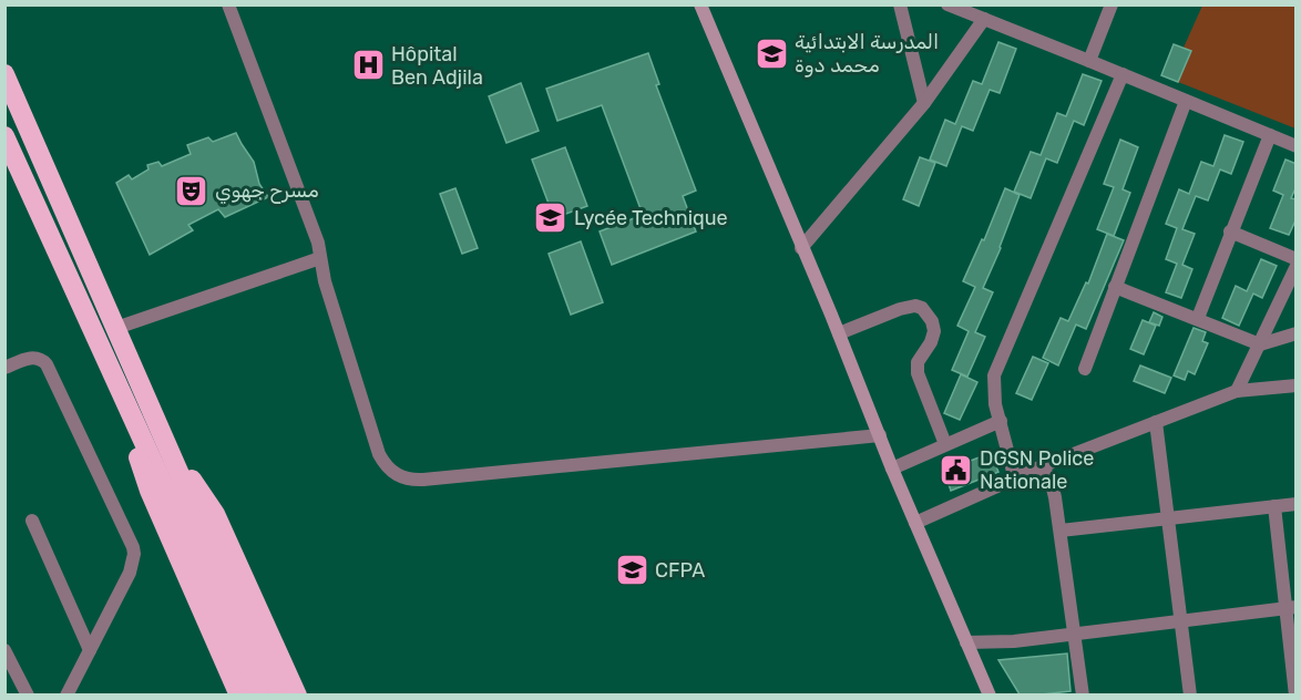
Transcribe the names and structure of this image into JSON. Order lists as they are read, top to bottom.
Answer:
{
  "places": {
    "school or university": ["المدرسة الابتدائية محمد دوة", "Lycée Technique", "CFPA"],
    "hospital": ["Hôpital Ben Adjila"],
    "theatre": ["مسرح جهوي"],
    "public building": ["DGSN Police Nationale"]
  }
}
